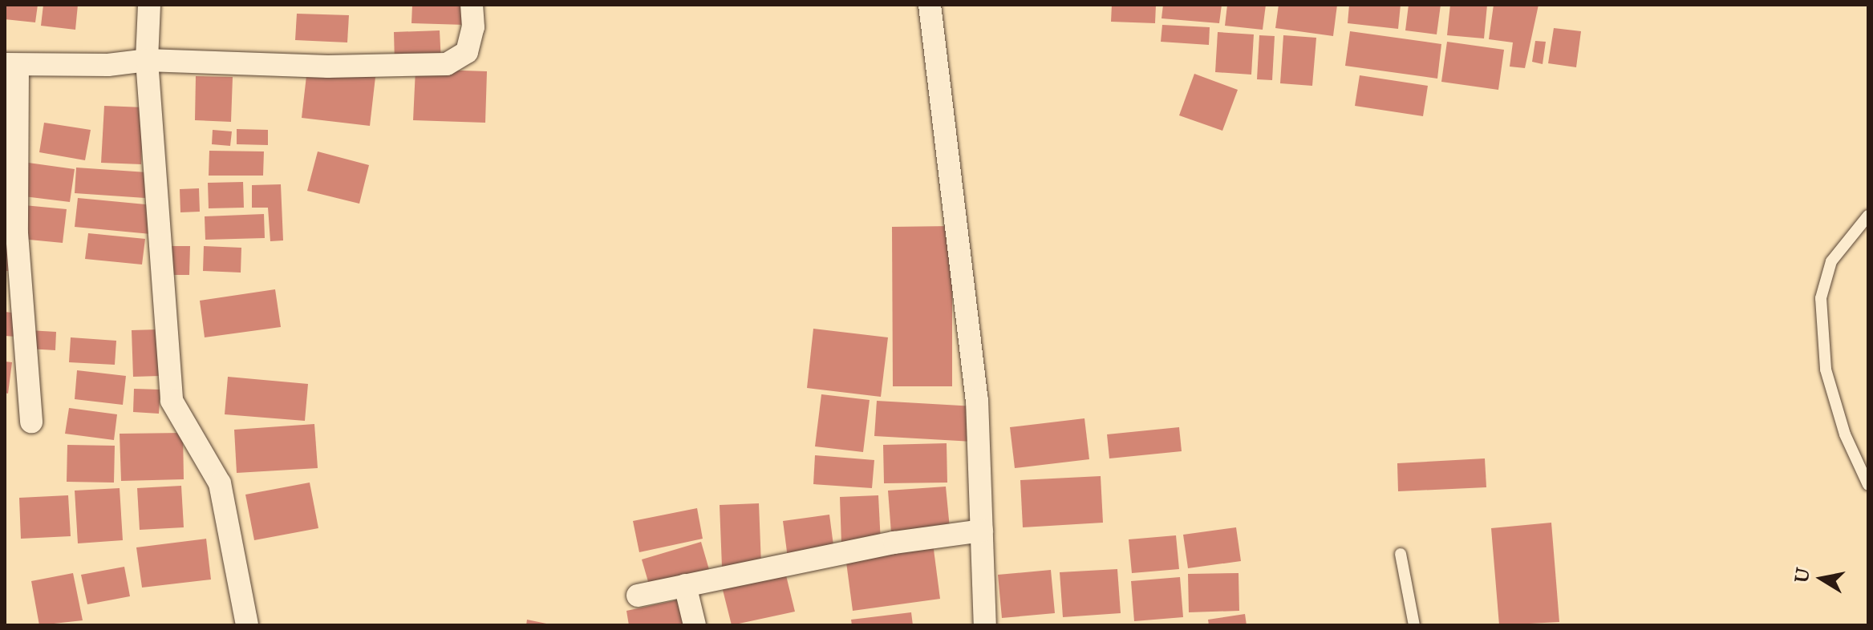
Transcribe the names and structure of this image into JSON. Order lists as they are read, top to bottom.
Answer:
{
  "north": "left"
}
